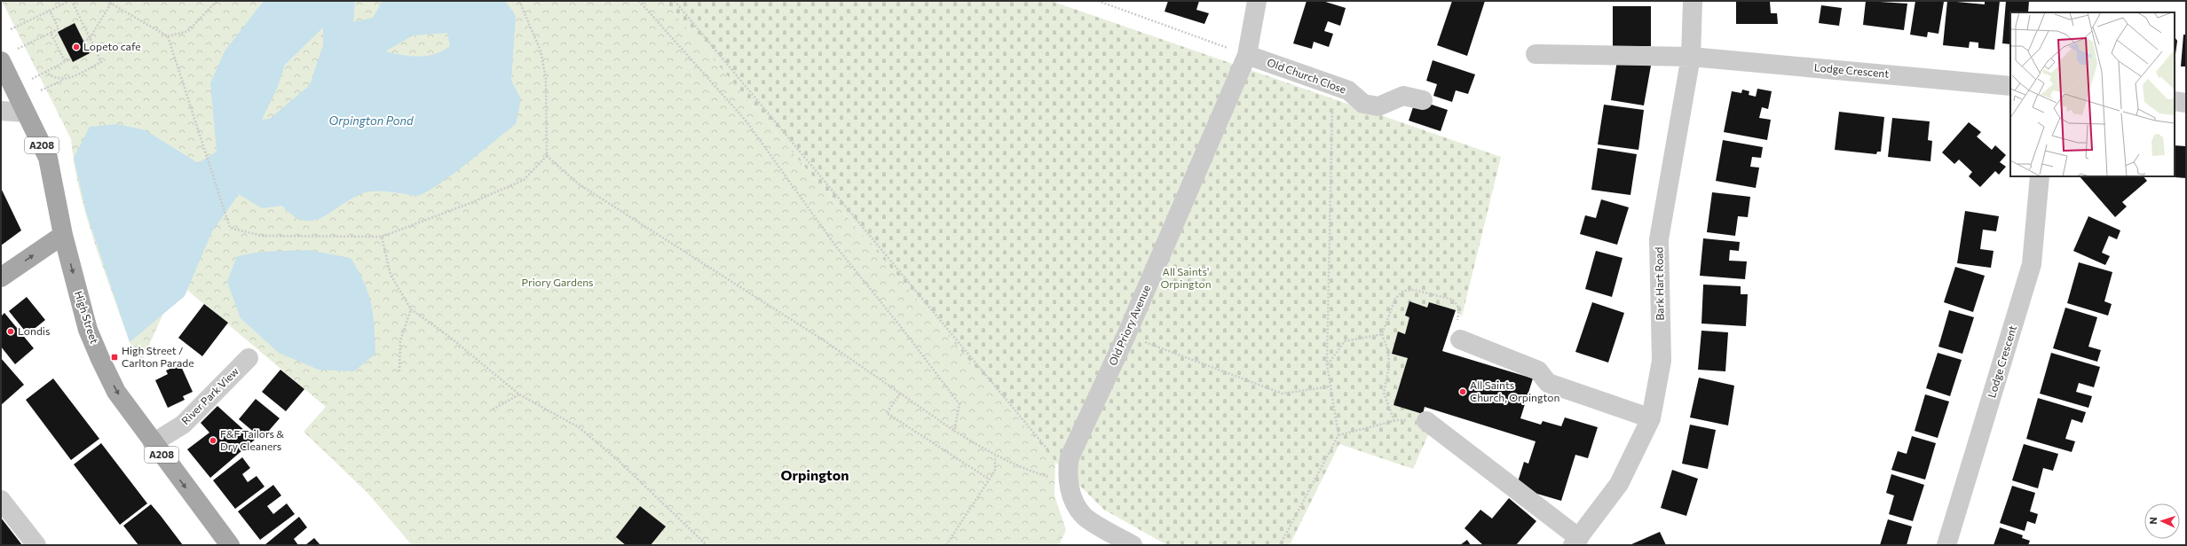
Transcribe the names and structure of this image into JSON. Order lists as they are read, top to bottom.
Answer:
{
  "streets": {
    "main road": ["A208", "High Street"],
    "street": [
      "Lodge Crescent",
      "Old Church Close",
      "Bark Hart Road",
      "Old Priory Avenue",
      "River Park View"
    ]
  },
  "crossings": [
    ["Lodge Crescent", "Bark Hart Road"],
    ["Old Church Close", "Old Priory Avenue"],
    ["High Street", "River Park View"]
  ],
  "one_way": ["High Street"],
  "districts": ["Orpington"],
  "water": ["Orpington Pond"],
  "parks": ["All Saints' Orpington", "Priory Gardens"],
  "places": {
    "other": [
      "Lopeto cafe",
      "Londis",
      "All Saints Church, Orpington",
      "F&F Tailors & Dry Cleaners"
    ],
    "transit": ["High Street / Carlton Parade"]
  },
  "north": "left"
}
